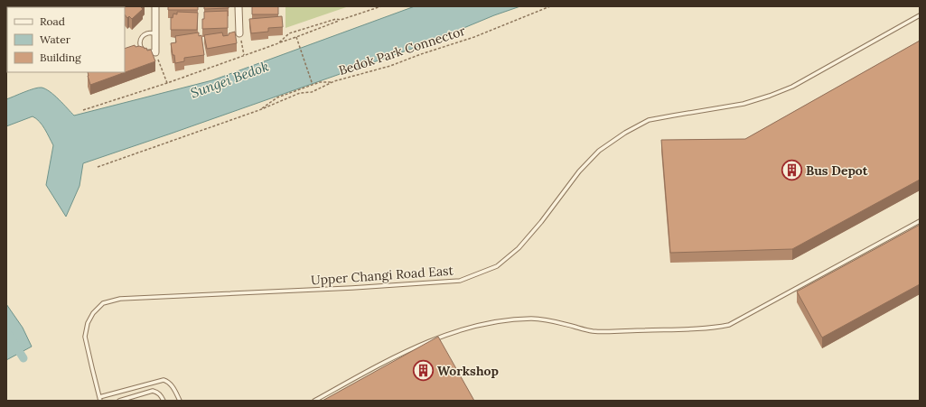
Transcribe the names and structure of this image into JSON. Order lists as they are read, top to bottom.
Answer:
{
  "streets": {
    "lane": ["Upper Changi Road East"],
    "path": ["Bedok Park Connector"]
  },
  "water": ["Sungei Bedok"],
  "places": {
    "building": ["Bus Depot", "Workshop"]
  },
  "legend": ["Road", "Water", "Building"]
}
